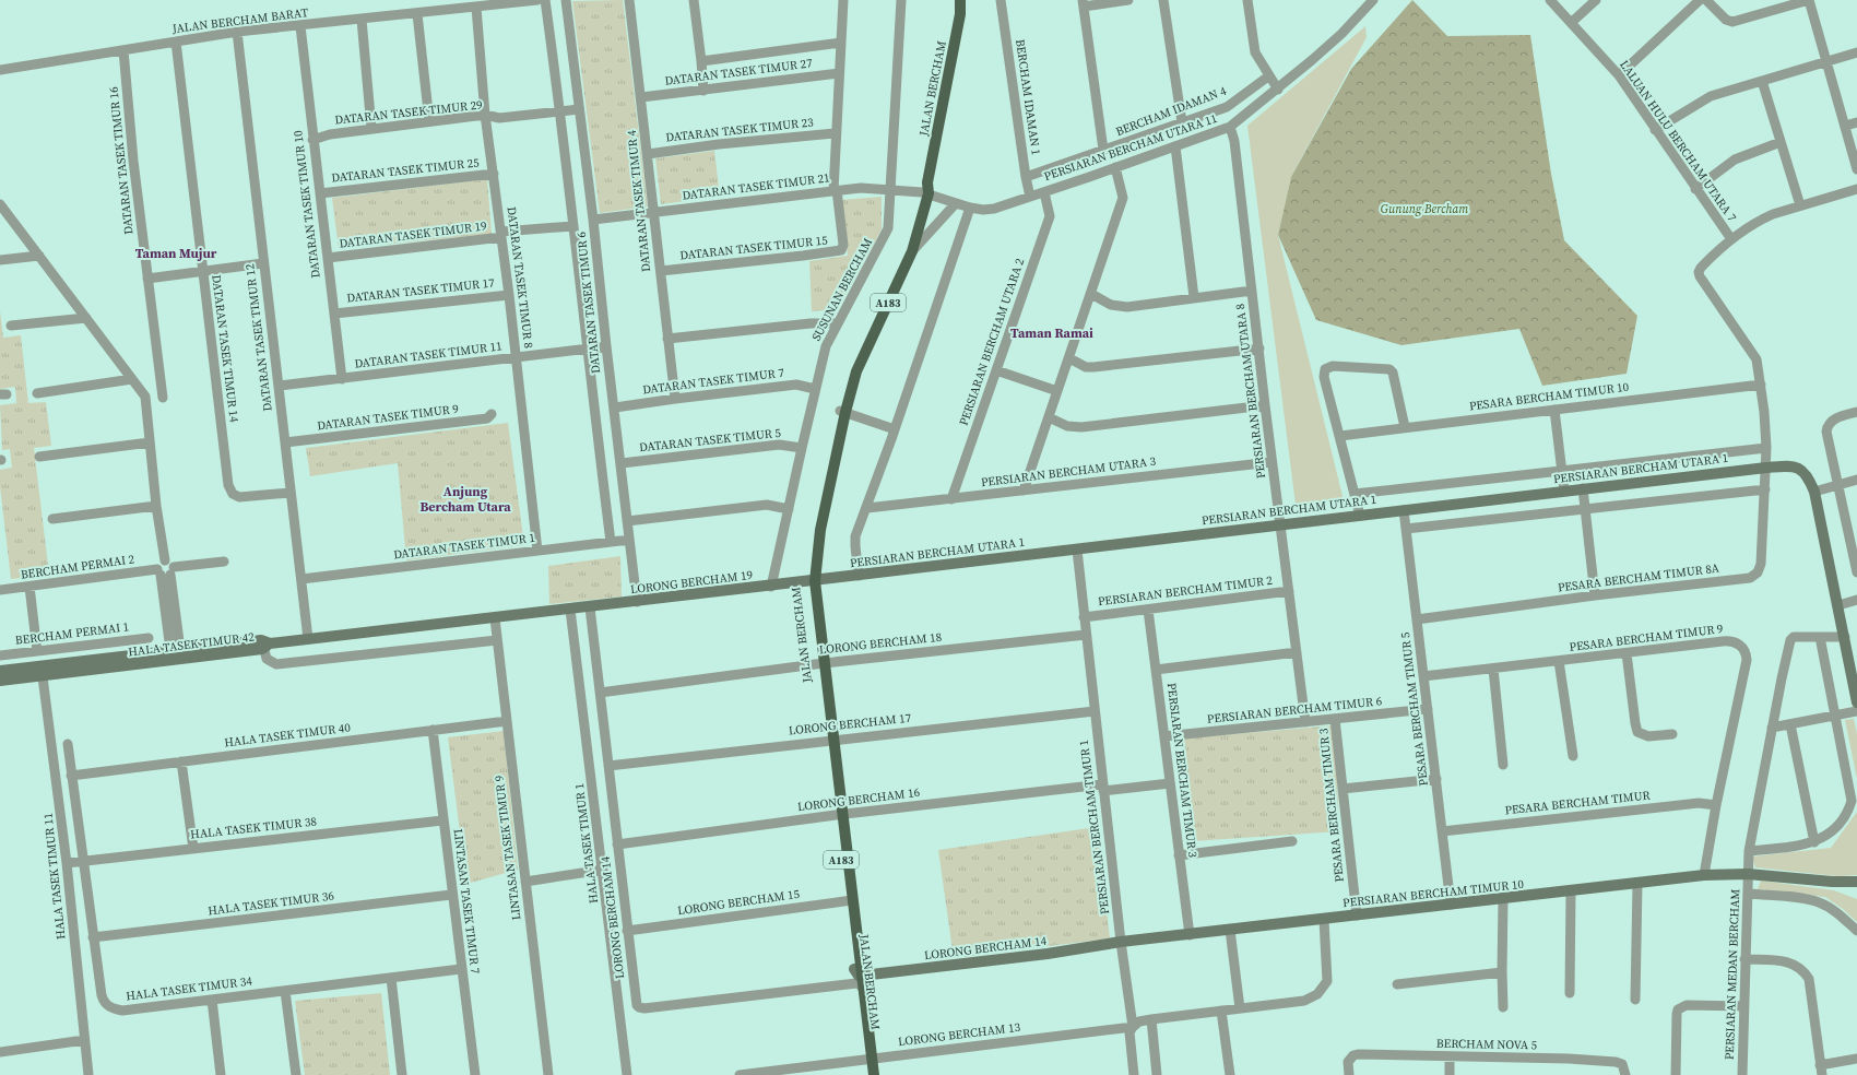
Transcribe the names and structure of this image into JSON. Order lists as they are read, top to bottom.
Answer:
{
  "streets": {
    "main road": ["JALAN BERCHAM", "A183"],
    "street": [
      "JALAN BERCHAM BARAT",
      "DATARAN TASEK TIMUR 27",
      "BERCHAM IDAMAN 1",
      "BERCHAM IDAMAN 4",
      "DATARAN TASEK TIMUR 29",
      "DATARAN TASEK TIMUR 23",
      "LALUAN HULU BERCHAM UTARA 7",
      "PERSIARAN BERCHAM UTARA 11",
      "DATARAN TASEK TIMUR 16",
      "DATARAN TASEK TIMUR 25",
      "DATARAN TASEK TIMUR 21",
      "DATARAN TASEK TIMUR 4",
      "DATARAN TASEK TIMUR 10",
      "DATARAN TASEK TIMUR 19",
      "DATARAN TASEK TIMUR 15",
      "DATARAN TASEK TIMUR 8",
      "SUSUNAN BERCHAM",
      "DATARAN TASEK TIMUR 17",
      "DATARAN TASEK TIMUR 6",
      "DATARAN TASEK TIMUR 12",
      "PERSIARAN BERCHAM UTARA 2",
      "DATARAN TASEK TIMUR 14",
      "DATARAN TASEK TIMUR 11",
      "DATARAN TASEK TIMUR 7",
      "PERSIARAN BERCHAM UTARA 8",
      "PESARA BERCHAM TIMUR 10",
      "DATARAN TASEK TIMUR 9",
      "DATARAN TASEK TIMUR 5",
      "PERSIARAN BERCHAM UTARA 1",
      "PERSIARAN BERCHAM UTARA 3",
      "DATARAN TASEK TIMUR 1",
      "BERCHAM PERMAI 2",
      "PESARA BERCHAM TIMUR 8A",
      "LORONG BERCHAM 19",
      "PERSIARAN BERCHAM TIMUR 2",
      "BERCHAM PERMAI 1",
      "PESARA BERCHAM TIMUR 9",
      "LORONG BERCHAM 18",
      "HALA TASEK TIMUR 42",
      "PESARA BERCHAM TIMUR 5",
      "PERSIARAN BERCHAM TIMUR 6",
      "LORONG BERCHAM 17",
      "HALA TASEK TIMUR 40",
      "PERSIARAN BERCHAM TIMUR 3",
      "LORONG BERCHAM 16",
      "PESARA BERCHAM TIMUR",
      "PESARA BERCHAM TIMUR 3",
      "PERSIARAN BERCHAM TIMUR 1",
      "HALA TASEK TIMUR 38",
      "HALA TASEK TIMUR 1",
      "LINTASAN TASEK TIMUR 9",
      "HALA TASEK TIMUR 11",
      "PERSIARAN BERCHAM TIMUR 10",
      "LINTASAN TASEK TIMUR 7",
      "LORONG BERCHAM 15",
      "HALA TASEK TIMUR 36",
      "LORONG BERCHAM 14",
      "PERSIARAN MEDAN BERCHAM",
      "HALA TASEK TIMUR 34",
      "LORONG BERCHAM 13",
      "BERCHAM NOVA 5"
    ]
  },
  "crossings": [
    ["JALAN BERCHAM BARAT", "DATARAN TASEK TIMUR 16"],
    ["JALAN BERCHAM BARAT", "DATARAN TASEK TIMUR 10"],
    ["JALAN BERCHAM BARAT", "DATARAN TASEK TIMUR 8"],
    ["JALAN BERCHAM BARAT", "DATARAN TASEK TIMUR 12"],
    ["JALAN BERCHAM BARAT", "DATARAN TASEK TIMUR 14"],
    ["DATARAN TASEK TIMUR 27", "DATARAN TASEK TIMUR 4"],
    ["JALAN BERCHAM", "PERSIARAN BERCHAM UTARA 11"],
    ["JALAN BERCHAM", "DATARAN TASEK TIMUR 21"],
    ["JALAN BERCHAM", "PERSIARAN BERCHAM UTARA 1"],
    ["JALAN BERCHAM", "LORONG BERCHAM 19"],
    ["JALAN BERCHAM", "LORONG BERCHAM 18"],
    ["JALAN BERCHAM", "LORONG BERCHAM 17"],
    ["JALAN BERCHAM", "LORONG BERCHAM 16"],
    ["JALAN BERCHAM", "LORONG BERCHAM 15"],
    ["JALAN BERCHAM", "LORONG BERCHAM 14"],
    ["JALAN BERCHAM", "LORONG BERCHAM 13"],
    ["BERCHAM IDAMAN 1", "BERCHAM IDAMAN 4"],
    ["BERCHAM IDAMAN 1", "PERSIARAN BERCHAM UTARA 11"],
    ["DATARAN TASEK TIMUR 29", "DATARAN TASEK TIMUR 10"],
    ["DATARAN TASEK TIMUR 29", "DATARAN TASEK TIMUR 8"],
    ["DATARAN TASEK TIMUR 29", "DATARAN TASEK TIMUR 6"],
    ["DATARAN TASEK TIMUR 23", "DATARAN TASEK TIMUR 4"],
    ["LALUAN HULU BERCHAM UTARA 7", "PESARA BERCHAM TIMUR 8A"],
    ["PERSIARAN BERCHAM UTARA 11", "DATARAN TASEK TIMUR 21"],
    ["PERSIARAN BERCHAM UTARA 11", "PERSIARAN BERCHAM UTARA 2"],
    ["PERSIARAN BERCHAM UTARA 11", "PERSIARAN BERCHAM UTARA 8"],
    ["DATARAN TASEK TIMUR 25", "DATARAN TASEK TIMUR 10"],
    ["DATARAN TASEK TIMUR 25", "DATARAN TASEK TIMUR 8"],
    ["DATARAN TASEK TIMUR 21", "DATARAN TASEK TIMUR 4"],
    ["DATARAN TASEK TIMUR 21", "DATARAN TASEK TIMUR 15"],
    ["DATARAN TASEK TIMUR 21", "SUSUNAN BERCHAM"],
    ["DATARAN TASEK TIMUR 21", "DATARAN TASEK TIMUR 6"],
    ["DATARAN TASEK TIMUR 4", "DATARAN TASEK TIMUR 15"],
    ["DATARAN TASEK TIMUR 4", "DATARAN TASEK TIMUR 7"],
    ["DATARAN TASEK TIMUR 10", "DATARAN TASEK TIMUR 19"],
    ["DATARAN TASEK TIMUR 10", "DATARAN TASEK TIMUR 17"],
    ["DATARAN TASEK TIMUR 10", "DATARAN TASEK TIMUR 11"],
    ["DATARAN TASEK TIMUR 19", "DATARAN TASEK TIMUR 8"],
    ["DATARAN TASEK TIMUR 19", "DATARAN TASEK TIMUR 6"],
    ["DATARAN TASEK TIMUR 8", "DATARAN TASEK TIMUR 17"],
    ["DATARAN TASEK TIMUR 8", "DATARAN TASEK TIMUR 11"],
    ["DATARAN TASEK TIMUR 8", "DATARAN TASEK TIMUR 1"],
    ["SUSUNAN BERCHAM", "DATARAN TASEK TIMUR 7"],
    ["SUSUNAN BERCHAM", "DATARAN TASEK TIMUR 5"],
    ["SUSUNAN BERCHAM", "LORONG BERCHAM 19"],
    ["DATARAN TASEK TIMUR 6", "DATARAN TASEK TIMUR 11"],
    ["DATARAN TASEK TIMUR 6", "DATARAN TASEK TIMUR 7"],
    ["DATARAN TASEK TIMUR 6", "DATARAN TASEK TIMUR 5"],
    ["DATARAN TASEK TIMUR 6", "DATARAN TASEK TIMUR 1"],
    ["DATARAN TASEK TIMUR 6", "LORONG BERCHAM 19"],
    ["DATARAN TASEK TIMUR 12", "DATARAN TASEK TIMUR 14"],
    ["DATARAN TASEK TIMUR 12", "DATARAN TASEK TIMUR 11"],
    ["DATARAN TASEK TIMUR 12", "DATARAN TASEK TIMUR 9"],
    ["DATARAN TASEK TIMUR 12", "DATARAN TASEK TIMUR 1"],
    ["DATARAN TASEK TIMUR 12", "HALA TASEK TIMUR 42"],
    ["PERSIARAN BERCHAM UTARA 2", "PERSIARAN BERCHAM UTARA 3"],
    ["PERSIARAN BERCHAM UTARA 8", "PERSIARAN BERCHAM UTARA 1"],
    ["PERSIARAN BERCHAM UTARA 8", "PERSIARAN BERCHAM UTARA 3"],
    ["PERSIARAN BERCHAM UTARA 8", "PERSIARAN BERCHAM TIMUR 2"],
    ["PERSIARAN BERCHAM UTARA 8", "PERSIARAN BERCHAM TIMUR 6"],
    ["PESARA BERCHAM TIMUR 10", "PESARA BERCHAM TIMUR 8A"],
    ["PERSIARAN BERCHAM UTARA 1", "PESARA BERCHAM TIMUR 8A"],
    ["PERSIARAN BERCHAM UTARA 1", "LORONG BERCHAM 19"],
    ["PERSIARAN BERCHAM UTARA 1", "PESARA BERCHAM TIMUR 5"],
    ["PERSIARAN BERCHAM UTARA 1", "PERSIARAN BERCHAM TIMUR 1"],
    ["PESARA BERCHAM TIMUR 8A", "PESARA BERCHAM TIMUR 5"],
    ["LORONG BERCHAM 19", "HALA TASEK TIMUR 42"],
    ["LORONG BERCHAM 19", "HALA TASEK TIMUR 1"],
    ["LORONG BERCHAM 19", "LINTASAN TASEK TIMUR 9"],
    ["LORONG BERCHAM 19", "LORONG BERCHAM 14"],
    ["PERSIARAN BERCHAM TIMUR 2", "PERSIARAN BERCHAM TIMUR 3"],
    ["PERSIARAN BERCHAM TIMUR 2", "PERSIARAN BERCHAM TIMUR 1"],
    ["PESARA BERCHAM TIMUR 9", "PESARA BERCHAM TIMUR 5"],
    ["PESARA BERCHAM TIMUR 9", "PESARA BERCHAM TIMUR"],
    ["PESARA BERCHAM TIMUR 9", "PERSIARAN BERCHAM TIMUR 10"],
    ["LORONG BERCHAM 18", "PERSIARAN BERCHAM TIMUR 1"],
    ["LORONG BERCHAM 18", "LORONG BERCHAM 14"],
    ["HALA TASEK TIMUR 42", "LINTASAN TASEK TIMUR 9"],
    ["HALA TASEK TIMUR 42", "HALA TASEK TIMUR 11"],
    ["PESARA BERCHAM TIMUR 5", "PERSIARAN BERCHAM TIMUR 6"],
    ["PESARA BERCHAM TIMUR 5", "PESARA BERCHAM TIMUR"],
    ["PESARA BERCHAM TIMUR 5", "PERSIARAN BERCHAM TIMUR 10"],
    ["PERSIARAN BERCHAM TIMUR 6", "PERSIARAN BERCHAM TIMUR 3"],
    ["PERSIARAN BERCHAM TIMUR 6", "PESARA BERCHAM TIMUR 3"],
    ["LORONG BERCHAM 17", "PERSIARAN BERCHAM TIMUR 1"],
    ["LORONG BERCHAM 17", "LORONG BERCHAM 14"],
    ["HALA TASEK TIMUR 40", "LINTASAN TASEK TIMUR 9"],
    ["HALA TASEK TIMUR 40", "LINTASAN TASEK TIMUR 7"],
    ["HALA TASEK TIMUR 40", "HALA TASEK TIMUR 34"],
    ["PERSIARAN BERCHAM TIMUR 3", "LORONG BERCHAM 16"],
    ["PERSIARAN BERCHAM TIMUR 3", "PERSIARAN BERCHAM TIMUR 10"],
    ["LORONG BERCHAM 16", "PERSIARAN BERCHAM TIMUR 1"],
    ["LORONG BERCHAM 16", "LORONG BERCHAM 14"],
    ["PESARA BERCHAM TIMUR 3", "PERSIARAN BERCHAM TIMUR 10"],
    ["PERSIARAN BERCHAM TIMUR 1", "PERSIARAN BERCHAM TIMUR 10"],
    ["PERSIARAN BERCHAM TIMUR 1", "LORONG BERCHAM 14"],
    ["PERSIARAN BERCHAM TIMUR 1", "LORONG BERCHAM 13"],
    ["HALA TASEK TIMUR 38", "HALA TASEK TIMUR 11"],
    ["HALA TASEK TIMUR 38", "LINTASAN TASEK TIMUR 7"],
    ["HALA TASEK TIMUR 38", "HALA TASEK TIMUR 34"],
    ["PERSIARAN BERCHAM TIMUR 10", "LORONG BERCHAM 14"],
    ["PERSIARAN BERCHAM TIMUR 10", "PERSIARAN MEDAN BERCHAM"],
    ["LINTASAN TASEK TIMUR 7", "HALA TASEK TIMUR 36"],
    ["LINTASAN TASEK TIMUR 7", "HALA TASEK TIMUR 34"],
    ["LORONG BERCHAM 15", "LORONG BERCHAM 14"],
    ["HALA TASEK TIMUR 36", "HALA TASEK TIMUR 34"]
  ],
  "districts": ["Taman Mujur", "Taman Ramai", "Anjung Bercham Utara"],
  "parks": ["Gunung Bercham"]
}
